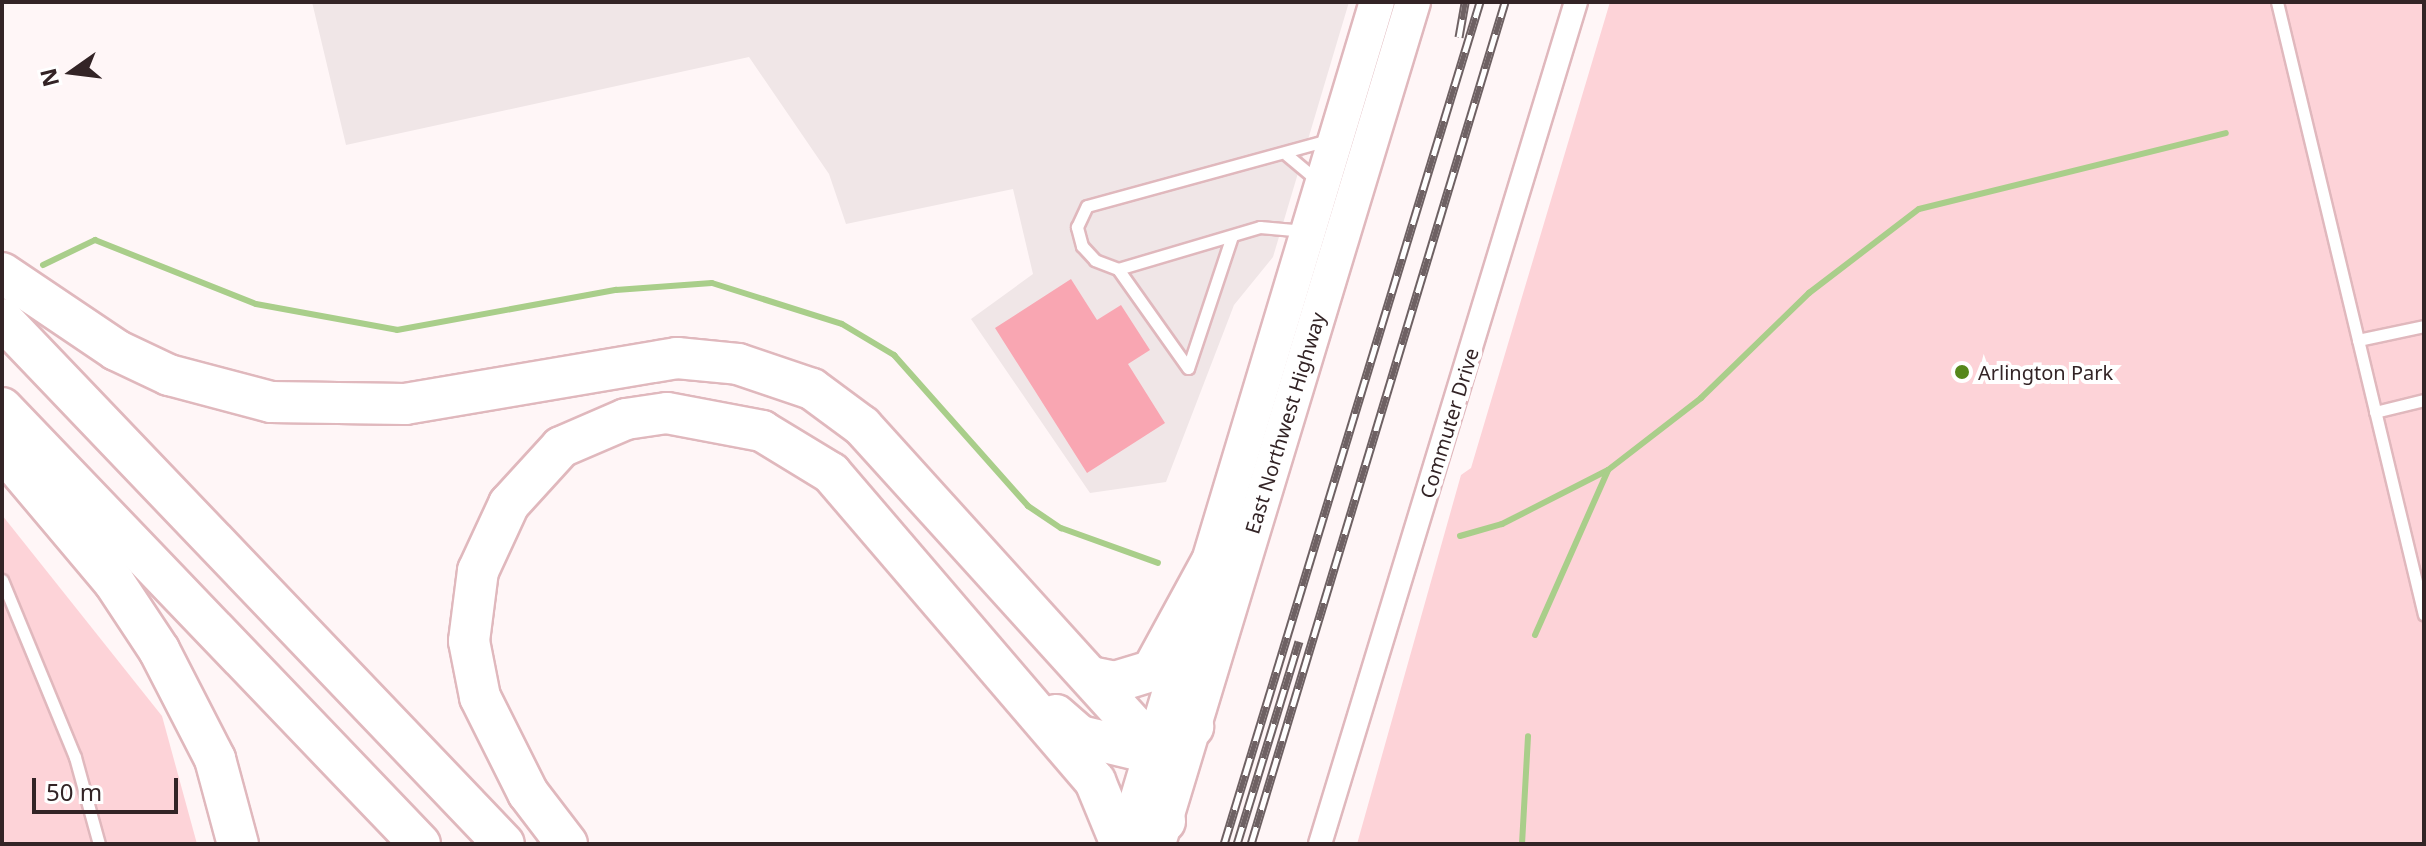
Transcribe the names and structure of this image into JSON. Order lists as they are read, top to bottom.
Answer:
{
  "streets": {
    "main road": ["East Northwest Highway"],
    "street": ["Commuter Drive"]
  },
  "places": ["Arlington Park"],
  "scale_bar": "50 m",
  "north": "left"
}
